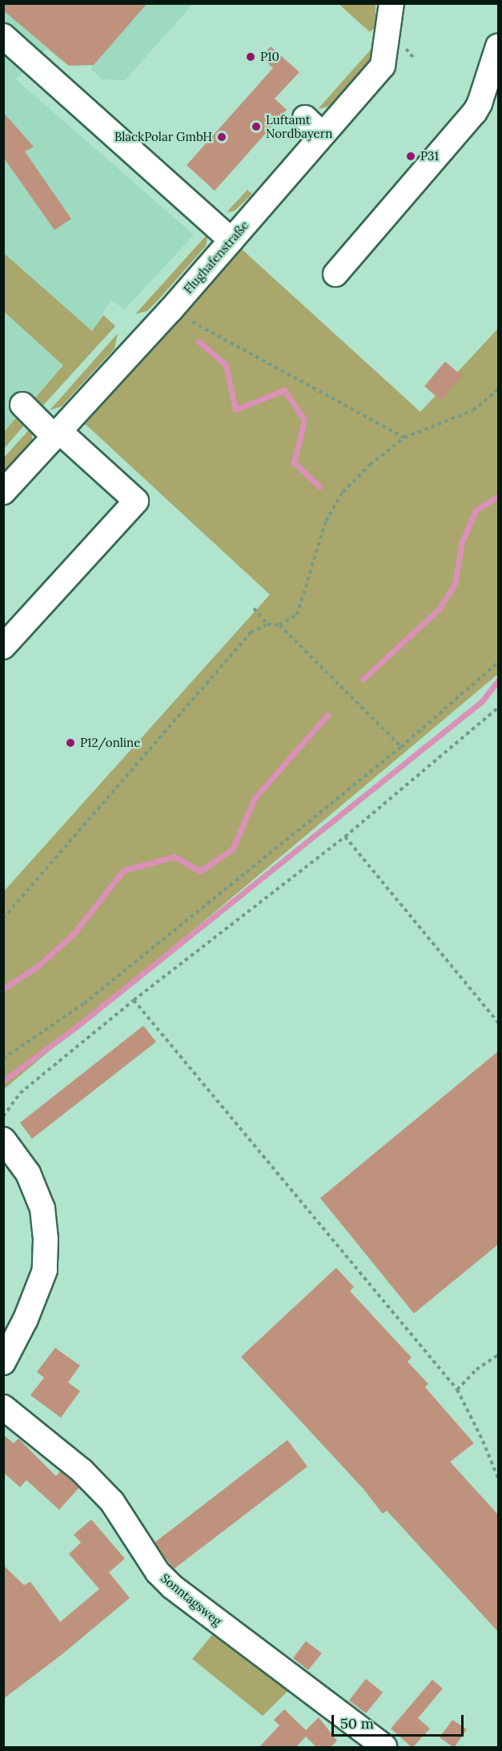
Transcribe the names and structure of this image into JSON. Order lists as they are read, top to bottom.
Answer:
{
  "streets": {
    "street": ["Flughafenstraße", "Sonntagsweg"]
  },
  "places": [
    "P10",
    "Luftamt Nordbayern",
    "BlackPolar GmbH",
    "P31",
    "P12/online"
  ],
  "scale_bar": "50 m"
}
